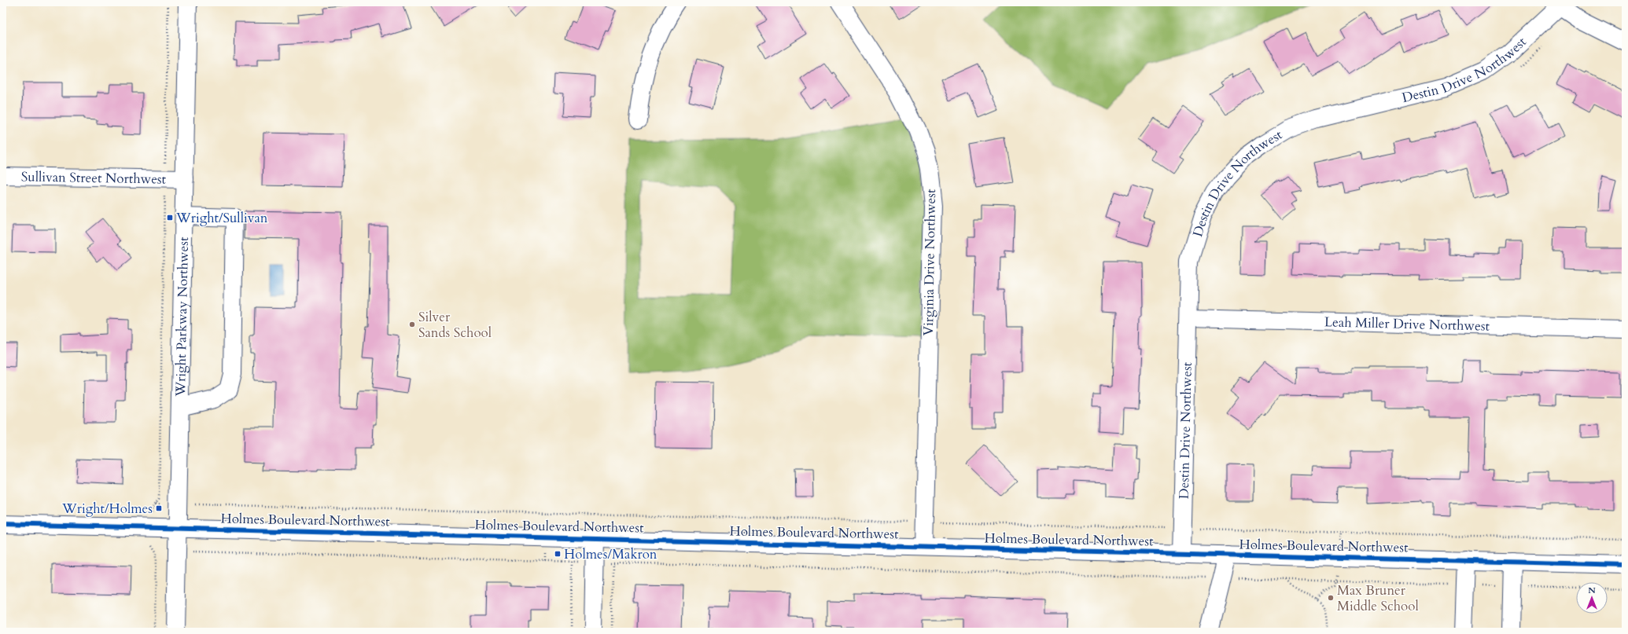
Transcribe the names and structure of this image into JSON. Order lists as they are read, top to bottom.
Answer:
{
  "streets": {
    "street": [
      "Destin Drive Northwest",
      "Sullivan Street Northwest",
      "Virginia Drive Northwest",
      "Wright Parkway Northwest",
      "Leah Miller Drive Northwest",
      "Holmes Boulevard Northwest"
    ]
  },
  "crossings": [
    ["Destin Drive Northwest", "Leah Miller Drive Northwest"],
    ["Destin Drive Northwest", "Holmes Boulevard Northwest"],
    ["Sullivan Street Northwest", "Wright Parkway Northwest"],
    ["Virginia Drive Northwest", "Holmes Boulevard Northwest"],
    ["Wright Parkway Northwest", "Holmes Boulevard Northwest"]
  ],
  "places": {
    "transit": ["Wright/Sullivan", "Wright/Holmes", "Holmes/Makron"],
    "other": ["Silver Sands School", "Max Bruner Middle School"]
  },
  "north": "top"
}
